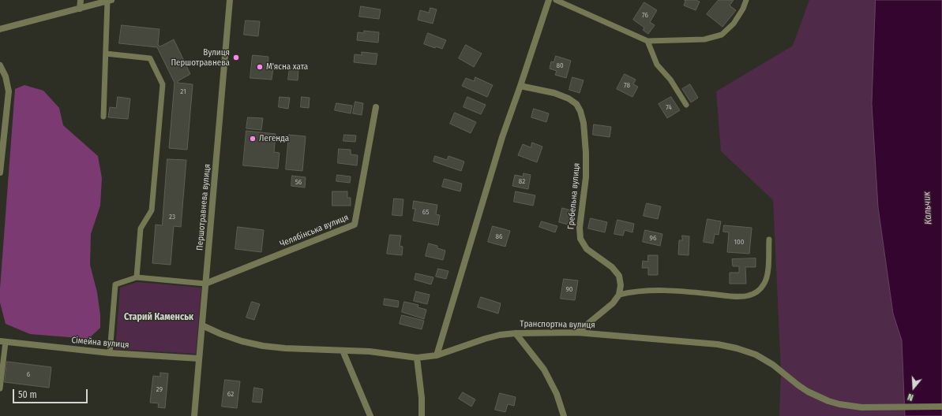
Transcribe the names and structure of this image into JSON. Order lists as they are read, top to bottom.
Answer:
{
  "streets": {
    "street": [
      "Гребельна вулиця",
      "Першотравнева вулиця",
      "Челябінська вулиця",
      "Транспортна вулиця",
      "Сімейна вулиця"
    ]
  },
  "crossings": [
    ["Першотравнева вулиця", "Челябінська вулиця"],
    ["Першотравнева вулиця", "Транспортна вулиця"],
    ["Першотравнева вулиця", "Сімейна вулиця"]
  ],
  "districts": ["Старий Каменськ"],
  "water": ["Кальчик"],
  "places": ["Вулиця Першотравнева", "М'ясна хата", "Легенда"],
  "house_numbers": [
    "76",
    "80",
    "78",
    "21",
    "74",
    "82",
    "56",
    "65",
    "23",
    "86",
    "96",
    "100",
    "90",
    "6",
    "29",
    "62"
  ],
  "scale_bar": "50 m",
  "north": "bottom"
}
